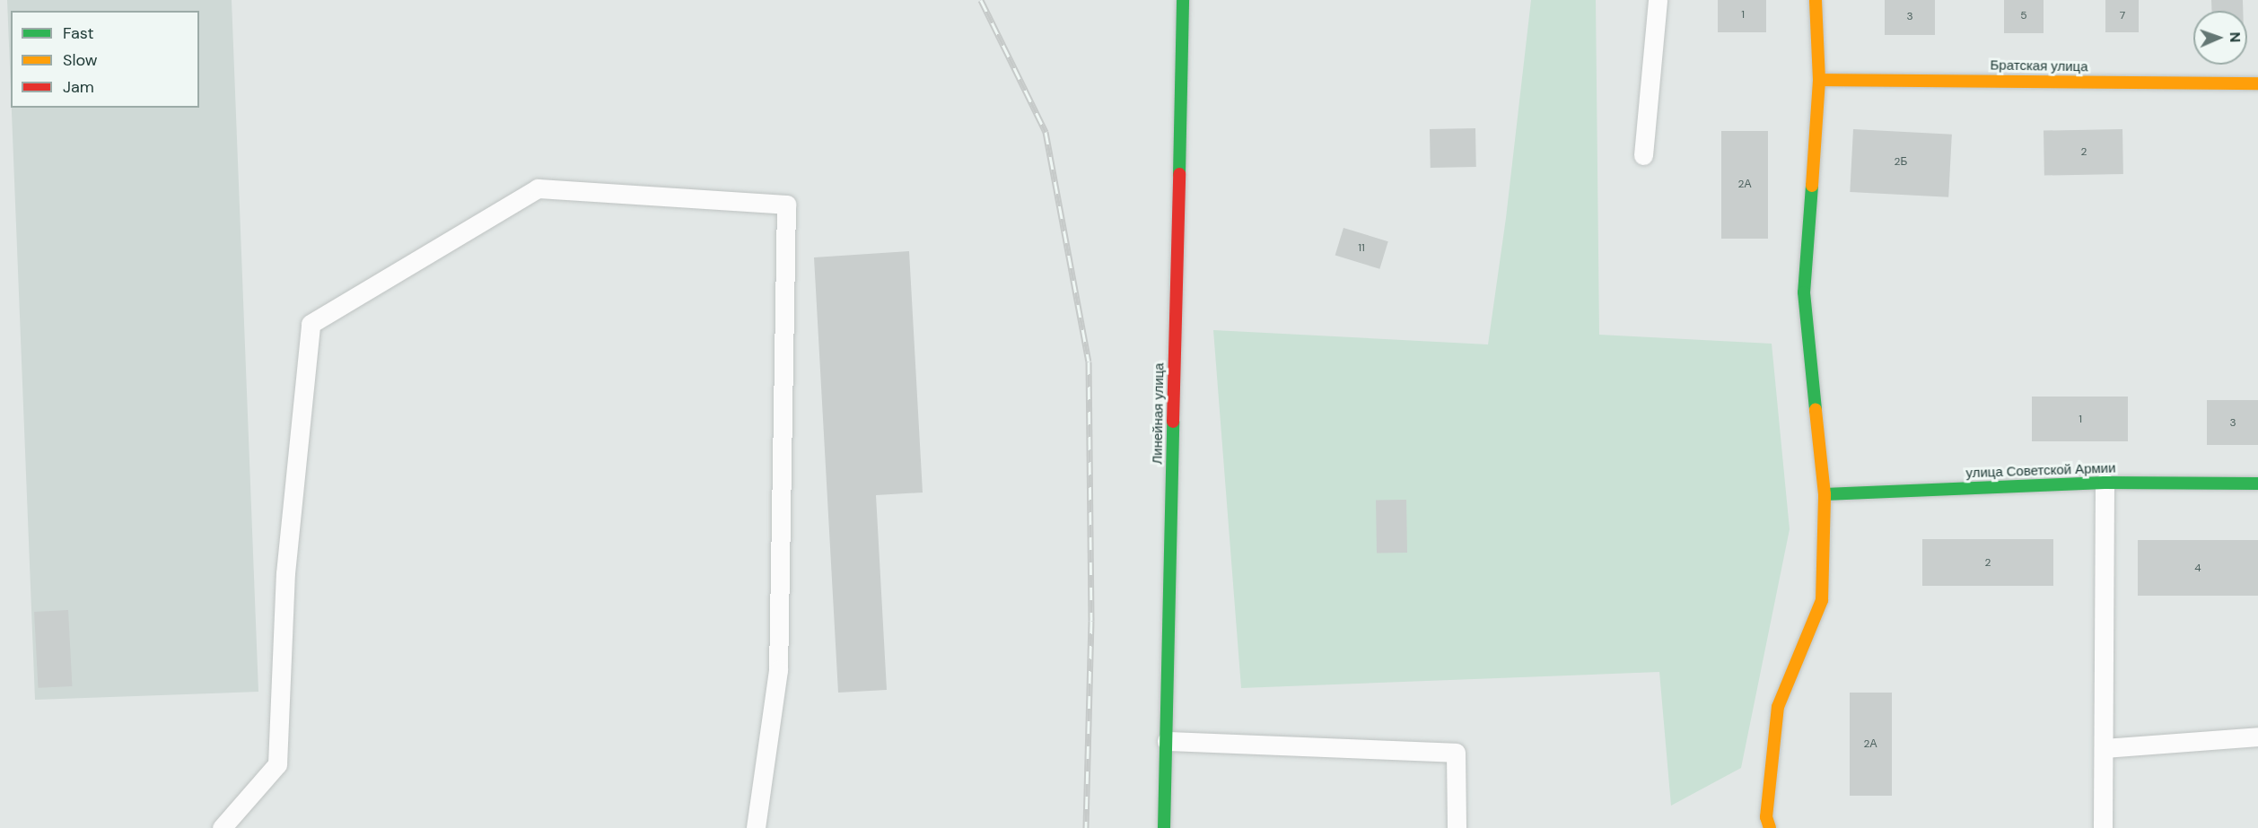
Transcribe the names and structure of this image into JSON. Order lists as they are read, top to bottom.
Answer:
{
  "streets": {
    "street": ["Братская улица", "Линейная улица", "улица Советской Армии"]
  },
  "house_numbers": [
    "1",
    "5",
    "7",
    "3",
    "2",
    "2Б",
    "2А",
    "11",
    "1",
    "3",
    "2",
    "4",
    "2А"
  ],
  "legend": ["Fast", "Slow", "Jam"],
  "north": "right"
}
